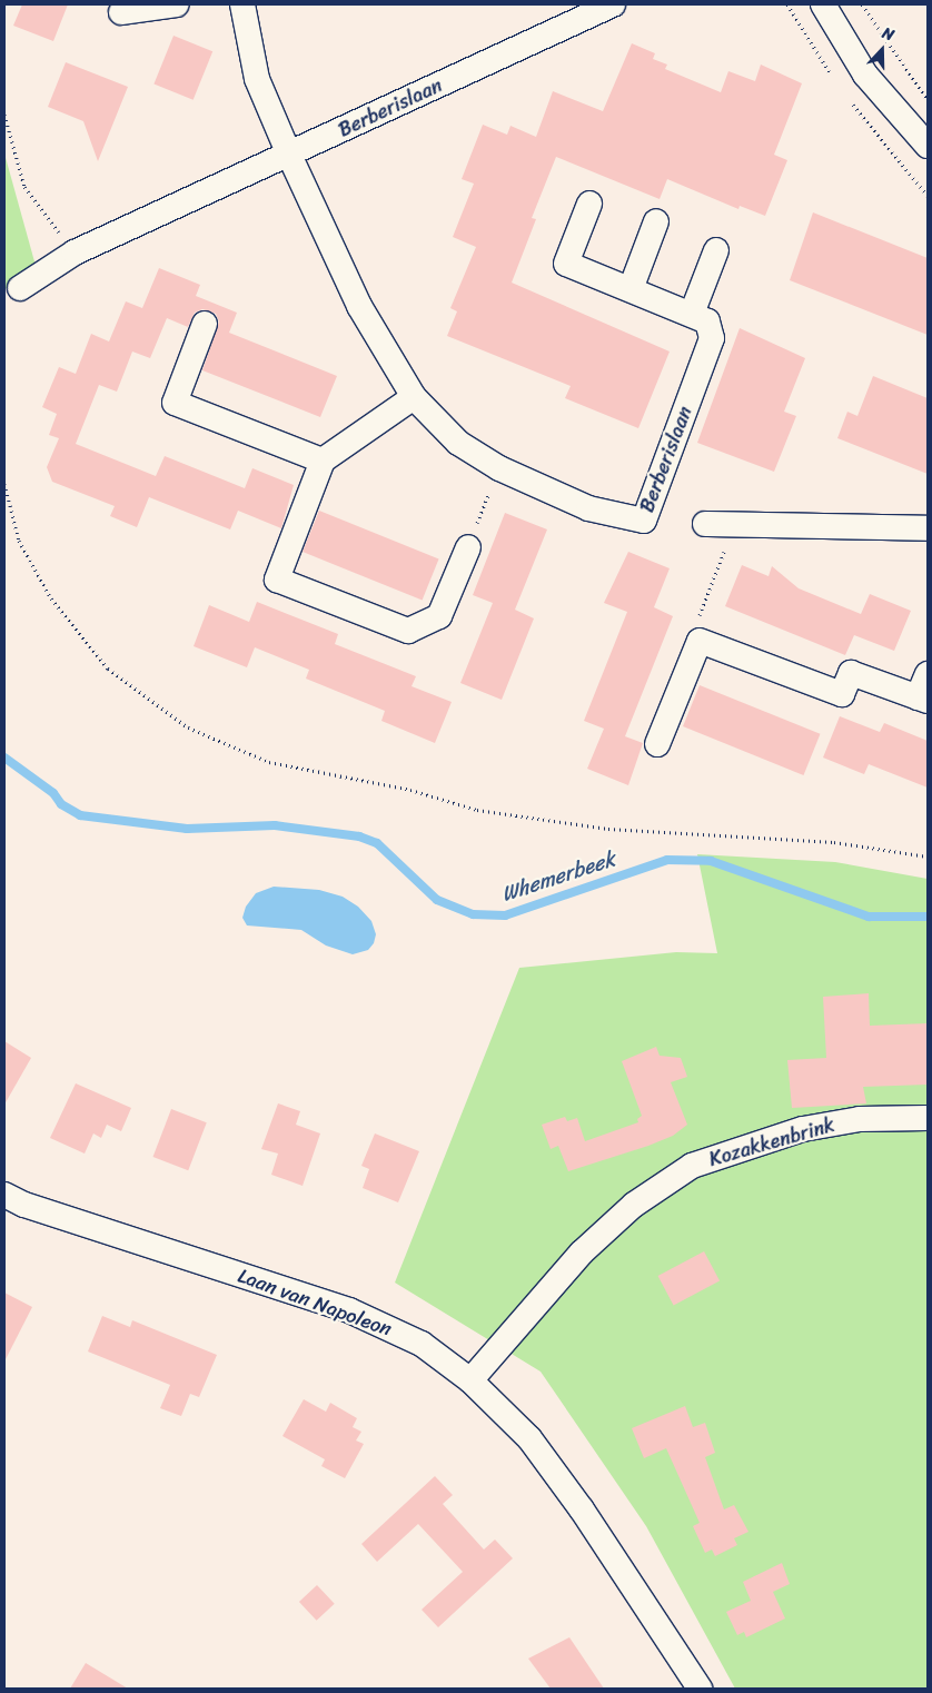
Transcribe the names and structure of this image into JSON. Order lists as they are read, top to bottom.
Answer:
{
  "streets": {
    "street": ["Berberislaan", "Kozakkenbrink", "Laan van Napoleon"]
  },
  "crossings": [
    ["Kozakkenbrink", "Laan van Napoleon"]
  ],
  "water": ["Whemerbeek"],
  "north": "top"
}
